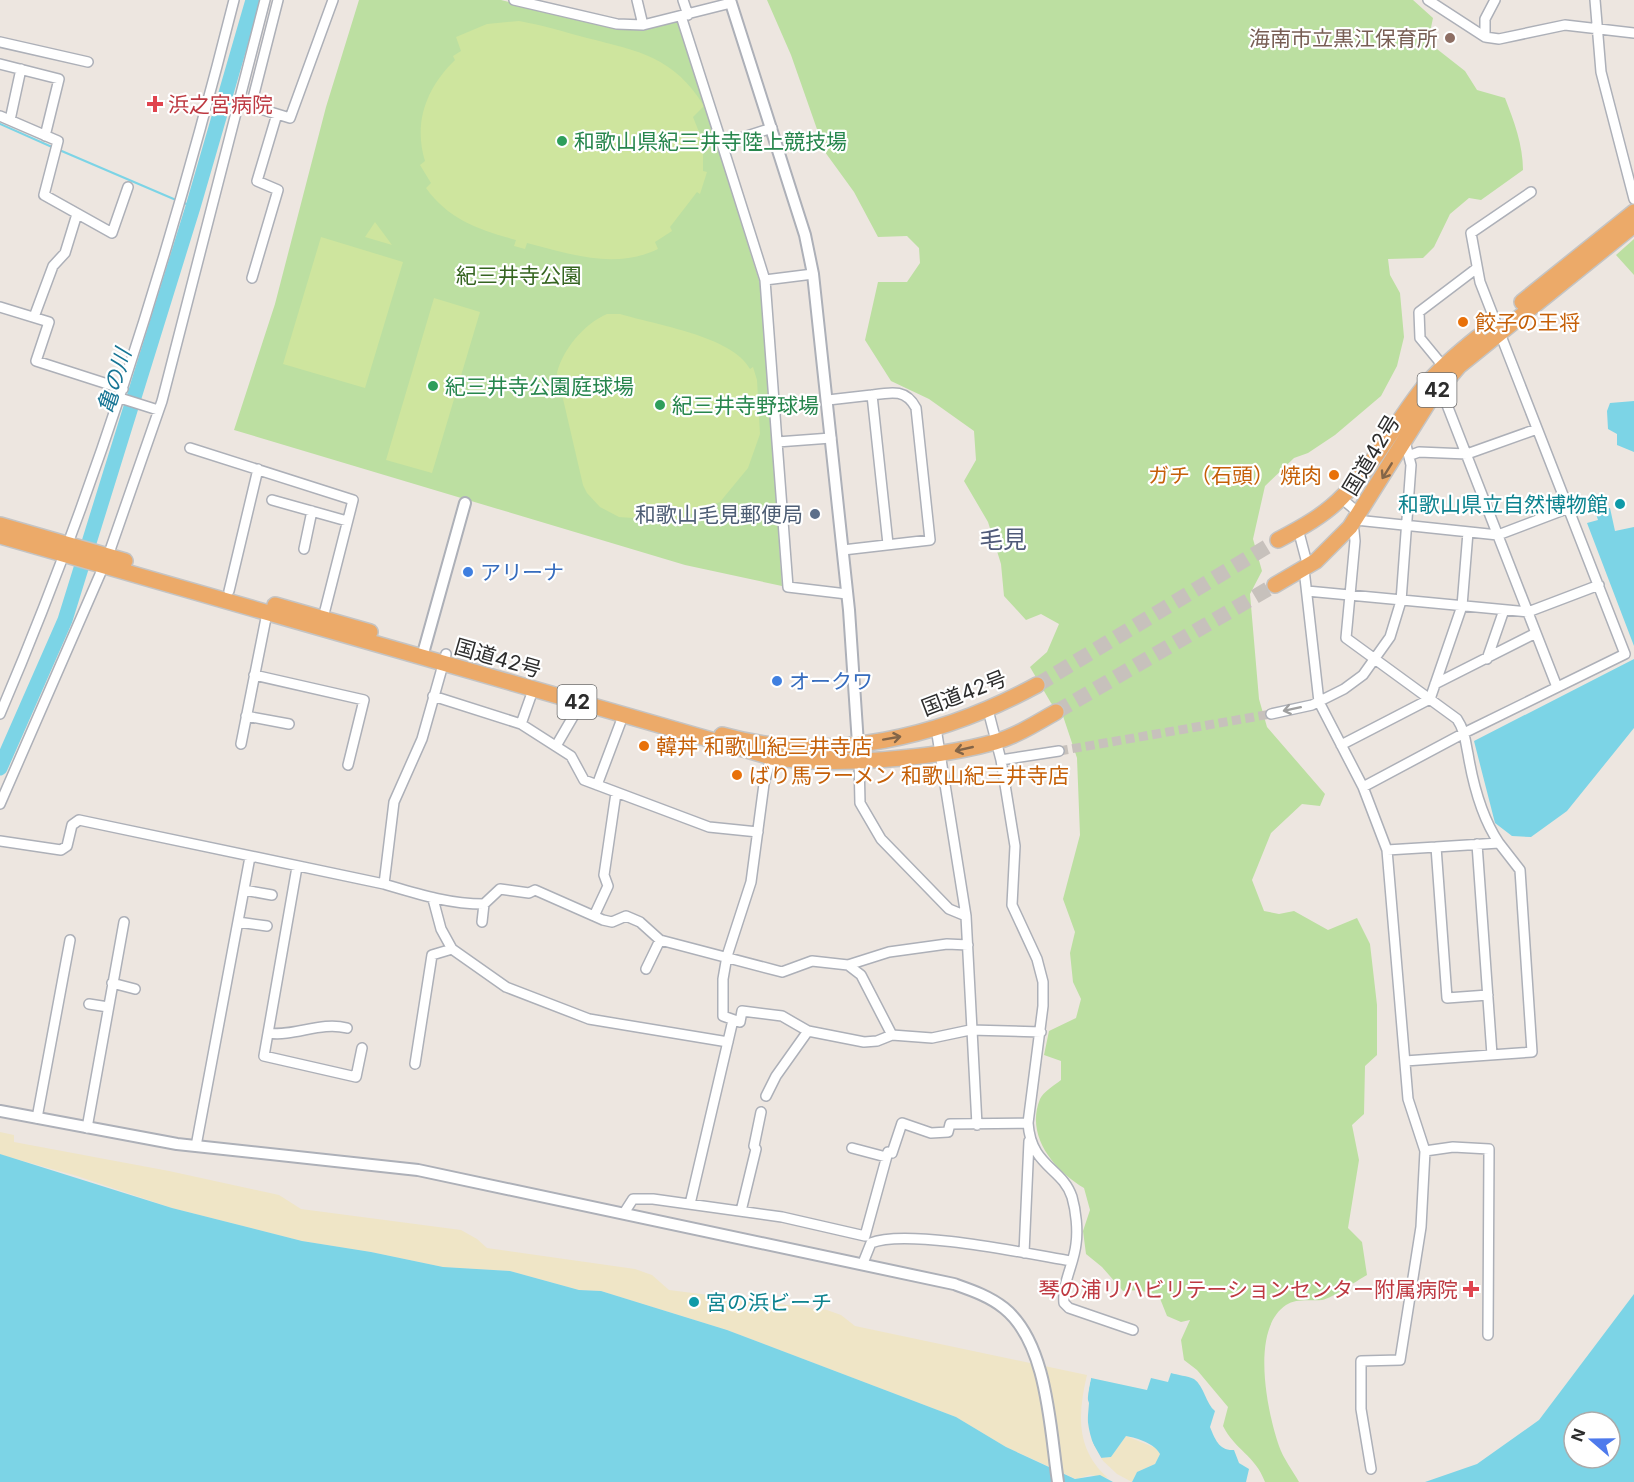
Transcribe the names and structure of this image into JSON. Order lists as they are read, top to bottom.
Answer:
{
  "streets": {
    "highway": ["42", "国道42号"]
  },
  "districts": ["毛見"],
  "water": ["亀の川"],
  "parks": ["紀三井寺公園"],
  "places": {
    "other": [
      "海南市立黒江保育所",
      "和歌山県紀三井寺陸上競技場",
      "餃子の王将",
      "紀三井寺公園庭球場",
      "紀三井寺野球場",
      "ガチ（石頭） 焼肉",
      "和歌山県立自然博物館",
      "和歌山毛見郵便局",
      "アリーナ",
      "オークワ",
      "韓丼 和歌山紀三井寺店",
      "ばり馬ラーメン 和歌山紀三井寺店",
      "宮の浜ビーチ"
    ],
    "health": ["浜之宮病院", "琴の浦リハビリテーションセンター附属病院"]
  },
  "north": "left"
}
